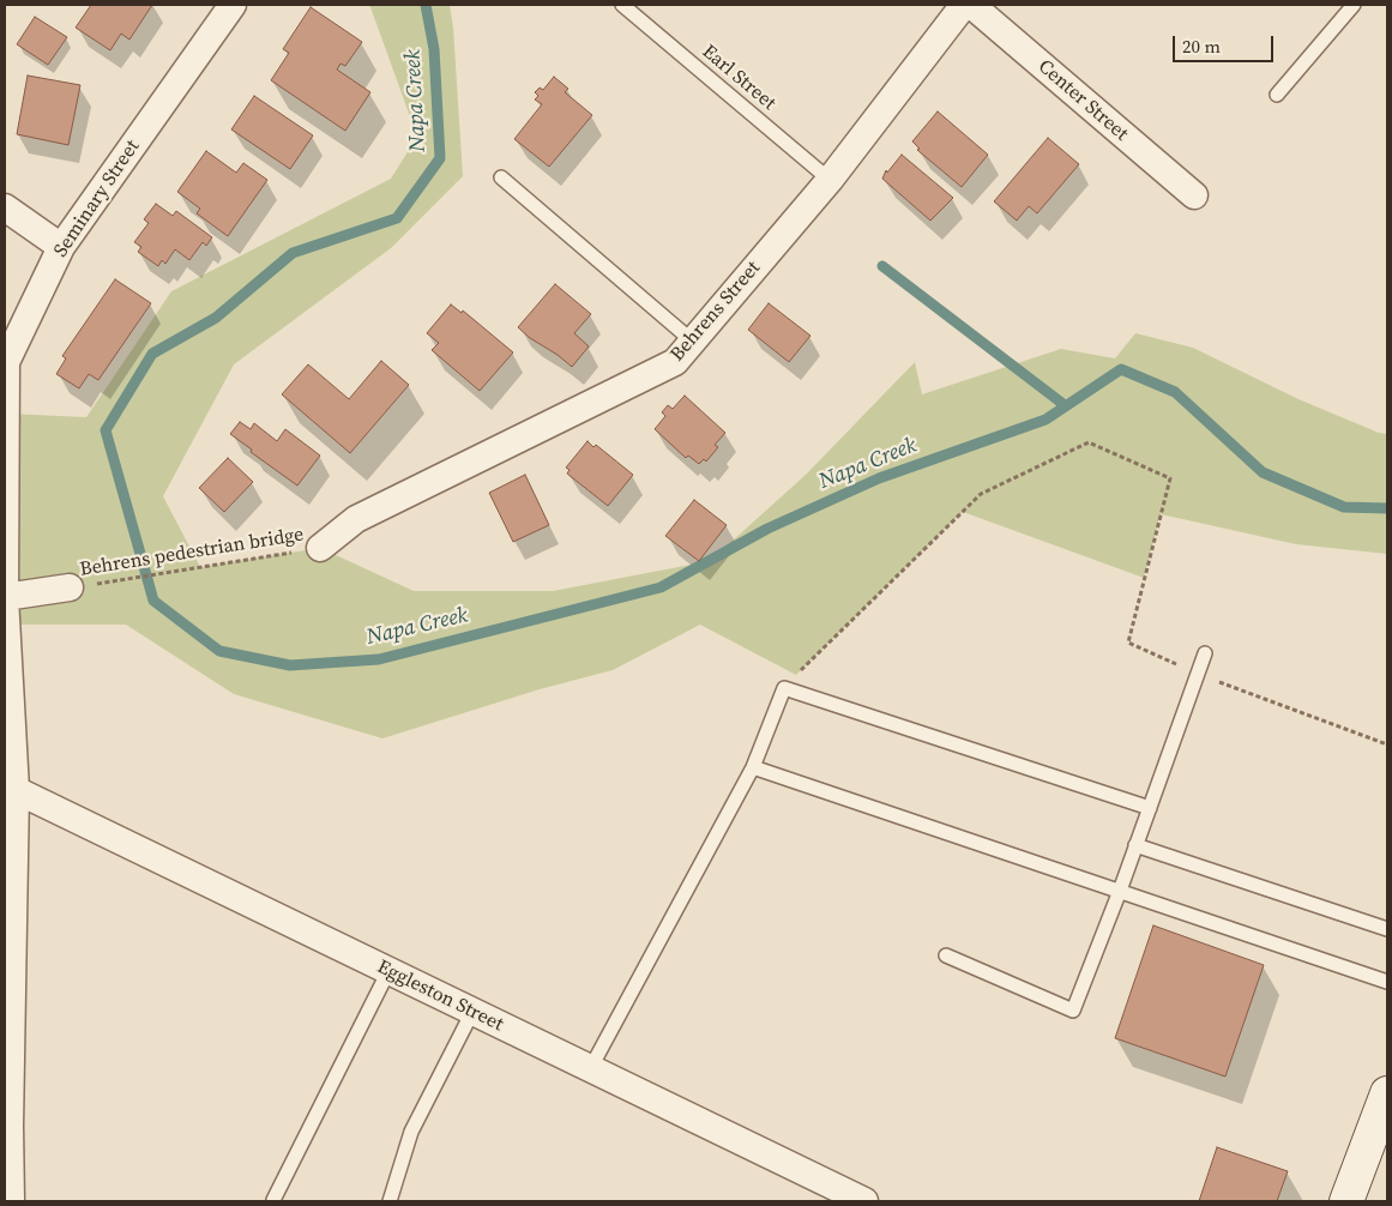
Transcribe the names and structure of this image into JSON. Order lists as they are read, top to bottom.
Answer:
{
  "streets": {
    "street": [
      "Center Street",
      "Seminary Street",
      "Behrens Street",
      "Eggleston Street"
    ],
    "lane": ["Earl Street"],
    "path": ["Behrens pedestrian bridge"]
  },
  "crossings": [
    ["Earl Street", "Behrens Street"],
    ["Seminary Street", "Eggleston Street"],
    ["Behrens Street", "Behrens pedestrian bridge"]
  ],
  "water": ["Napa Creek"],
  "scale_bar": "20 m"
}
